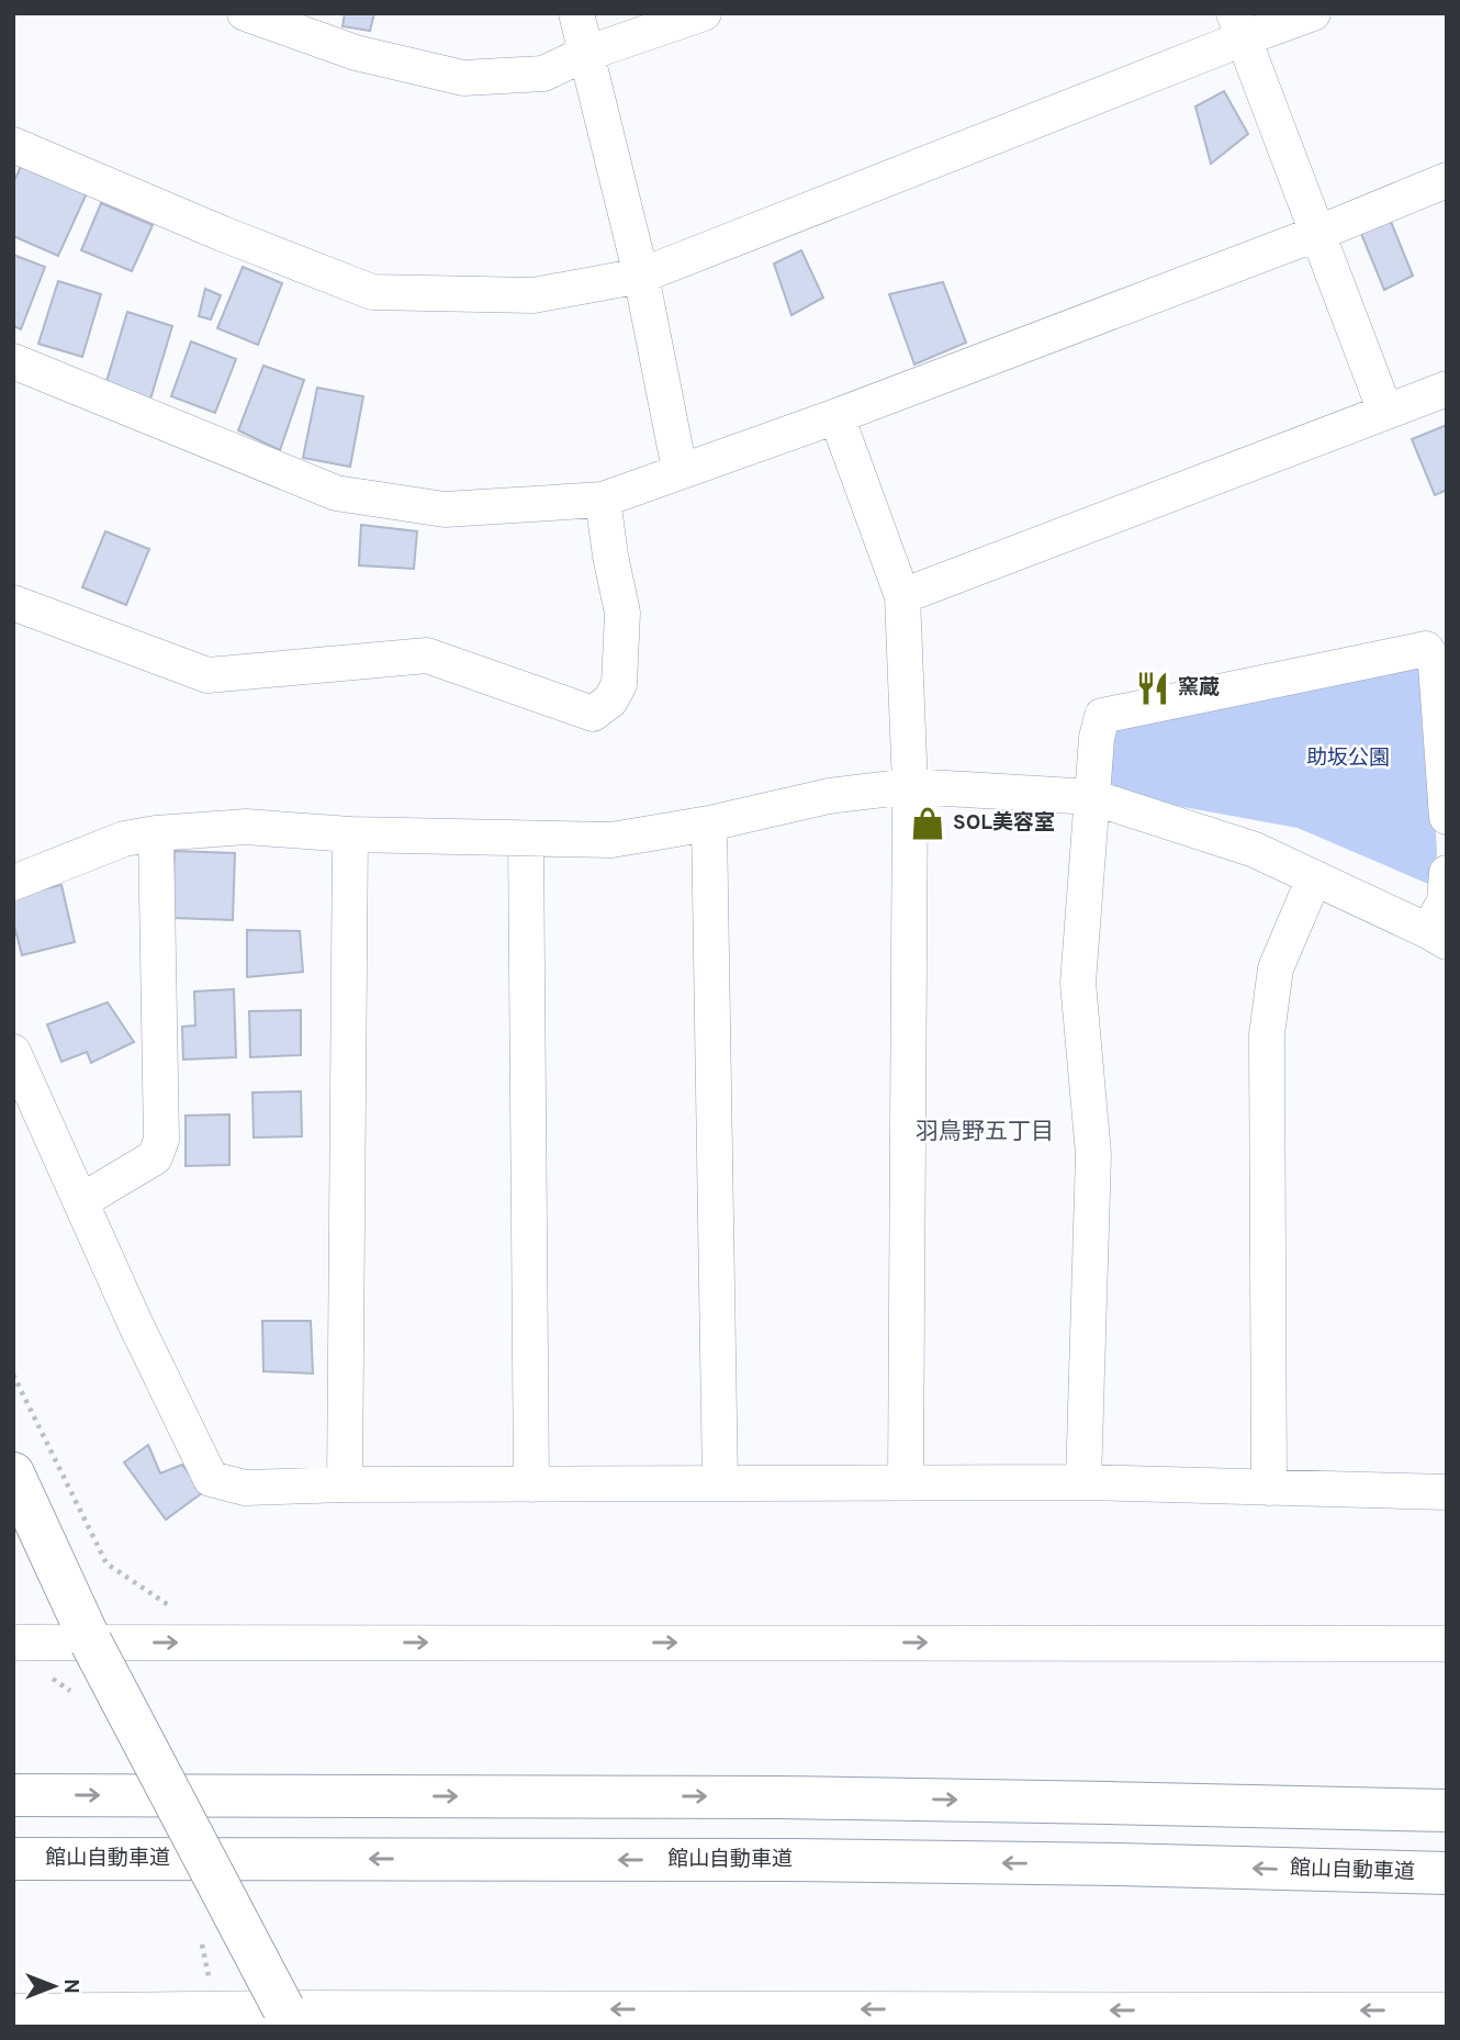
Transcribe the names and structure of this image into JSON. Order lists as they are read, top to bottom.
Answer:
{
  "streets": {
    "main road": ["館山自動車道"]
  },
  "districts": ["羽鳥野五丁目"],
  "parks": ["助坂公園"],
  "places": {
    "restaurant": ["窯蔵"],
    "shop": ["SOL美容室"]
  },
  "north": "right"
}
